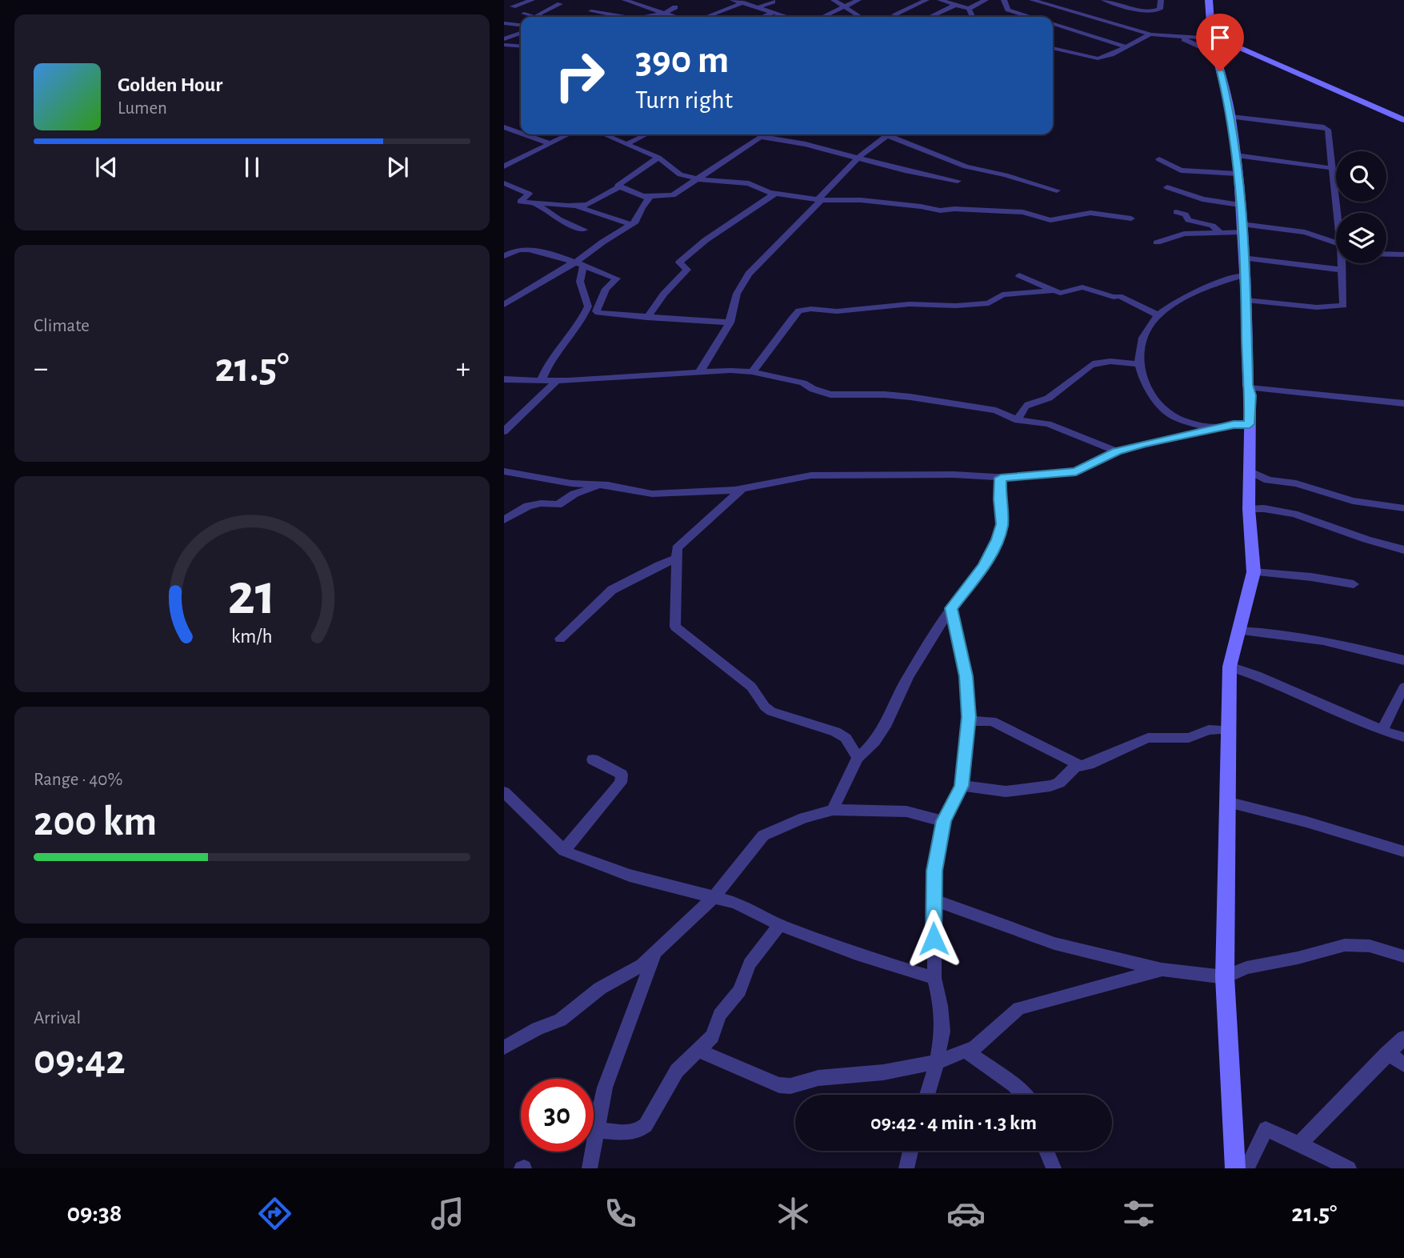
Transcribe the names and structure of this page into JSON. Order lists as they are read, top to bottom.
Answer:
{
  "page": {
    "turn": ["390 m", "Turn right"],
    "song": ["Golden Hour", "Lumen"],
    "tile": [
      "Climate",
      ["Range · 40%", "200 km"],
      ["Arrival", "09:42"]
    ],
    "heat": ["−", "21.5°", "+"],
    "limit": "30",
    "trip": "09:42 · 4 min · 1.3 km",
    "tabs": ["09:38", "21.5°"],
    "gauge": ["21", "km/h"]
  }
}
